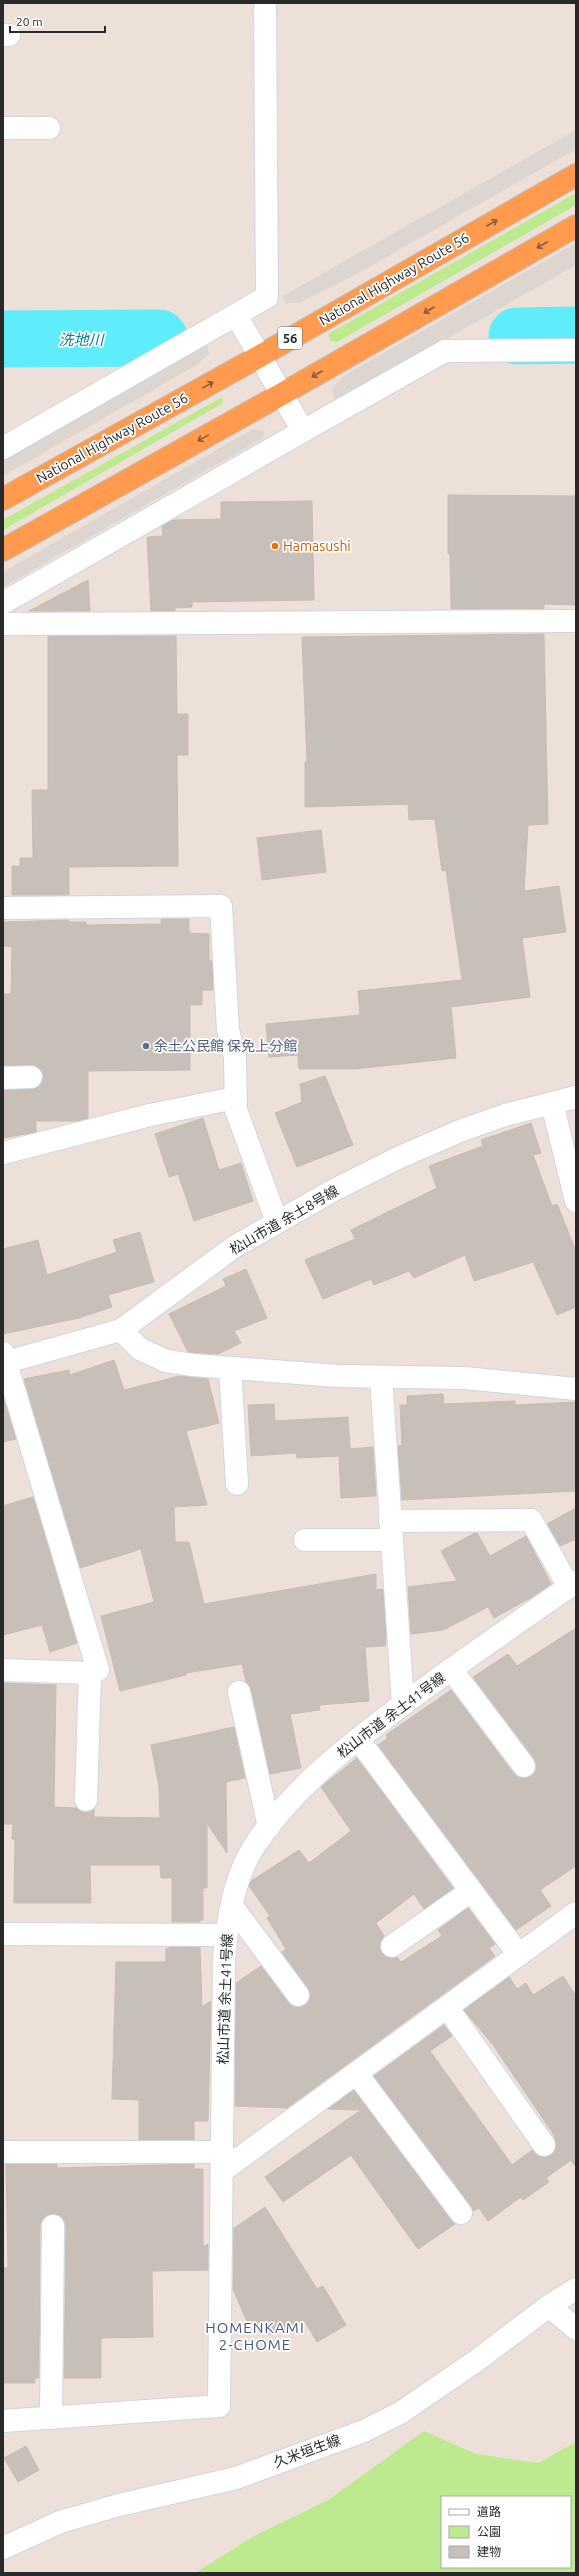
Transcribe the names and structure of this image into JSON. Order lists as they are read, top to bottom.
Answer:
{
  "streets": {
    "highway": ["National Highway Route 56", "56"],
    "street": ["松山市道 余土8号線", "松山市道 余土41号線", "久米垣生線"]
  },
  "districts": ["HOMENKAMI 2-CHOME"],
  "water": ["洗地川"],
  "places": ["Hamasushi", "余土公民館 保免上分館"],
  "legend": ["道路", "公園", "建物"],
  "scale_bar": "20 m"
}
